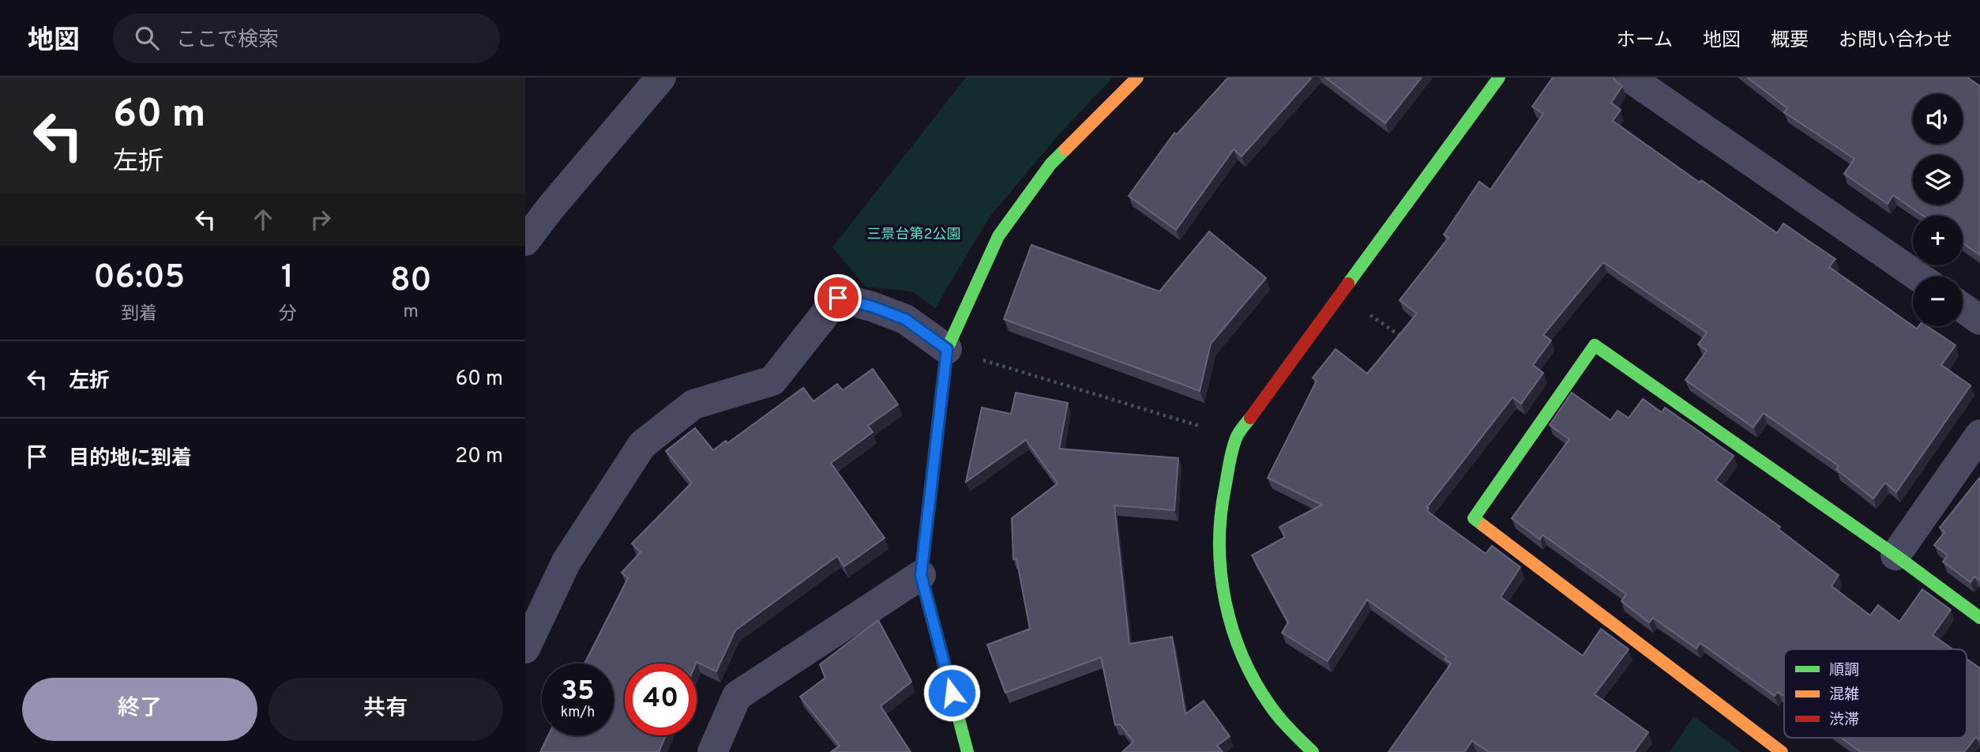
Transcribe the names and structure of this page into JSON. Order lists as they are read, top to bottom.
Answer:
{
  "parks": ["三景台第2公園"],
  "legend": ["順調", "混雑", "渋滞"],
  "page": {
    "header": "地図",
    "search": "ここで検索",
    "nav": [
      "ホーム",
      "地図",
      "概要",
      "お問い合わせ"
    ],
    "turn": ["60 m", "左折"],
    "map_buttons": ["+", "−"],
    "eta": [
      "06:05",
      "到着",
      "1",
      "分",
      "80",
      "m"
    ],
    "list": [
      {
        "name": "左折",
        "value": "60 m"
      },
      {
        "name": "目的地に到着",
        "value": "20 m"
      }
    ],
    "speed": "35 km/h",
    "limit": "40",
    "buttons": ["終了", "共有"]
  }
}
